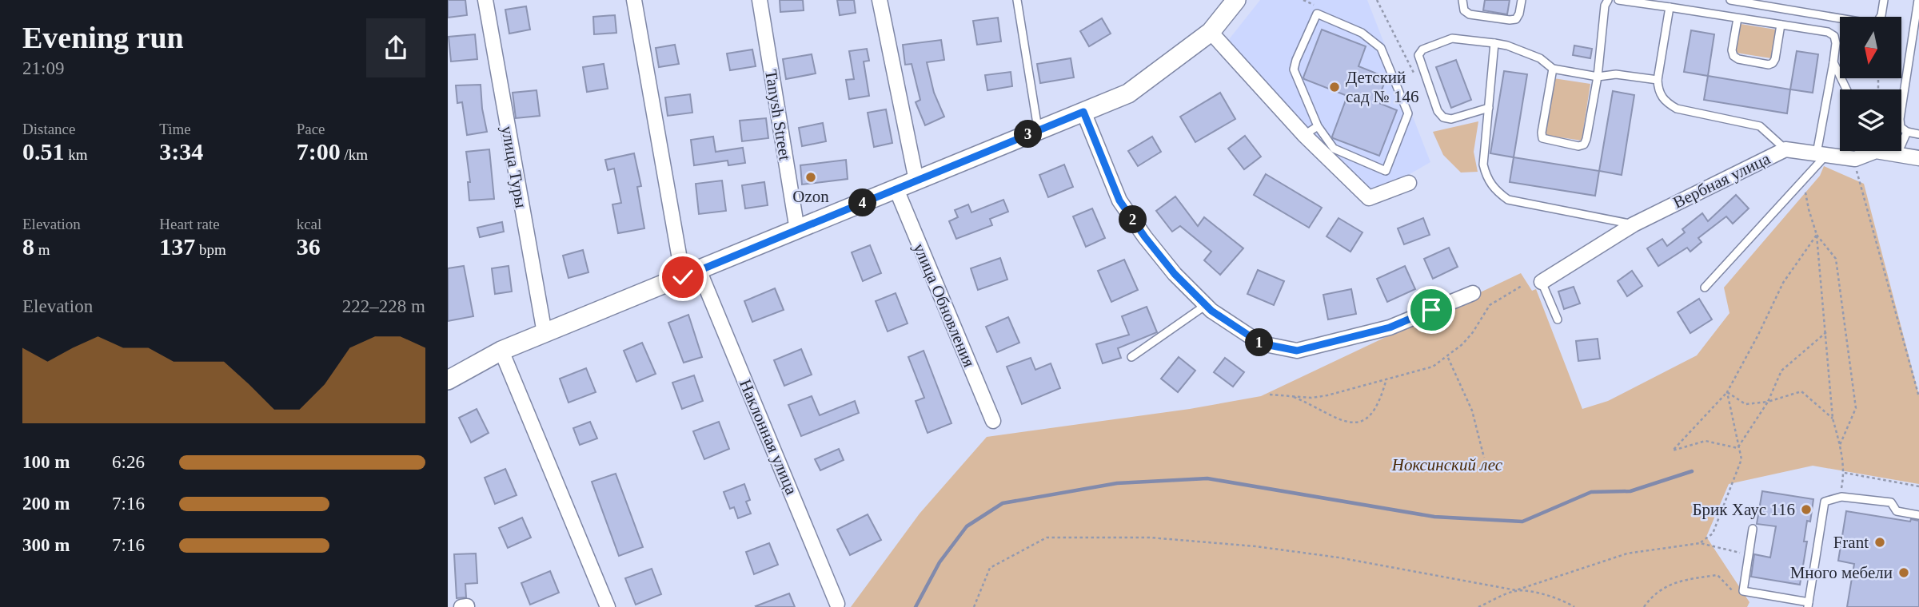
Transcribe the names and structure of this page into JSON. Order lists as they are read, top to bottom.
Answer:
{
  "streets": {
    "street": [
      "Tanysh Street",
      "улица Туры",
      "Вербная улица",
      "улица Обновления",
      "Наклонная улица"
    ]
  },
  "parks": ["Ноксинский лес"],
  "places": [
    "Детский сад № 146",
    "Ozon",
    "Брик Хаус 116",
    "Frant",
    "Много мебели"
  ],
  "north": "bottom",
  "page": {
    "heading": ["Evening run", "21:09"],
    "stats": [
      ["Distance", "0.51 km"],
      ["Time", "3:34"],
      ["Pace", "7:00 /km"],
      ["Elevation", "8 m"],
      ["Heart rate", "137 bpm"],
      ["kcal", "36"]
    ],
    "pins": [
      "3",
      "4",
      "2",
      "1"
    ],
    "chart": ["Elevation", "222–228 m"],
    "list": [
      {
        "name": "100 m",
        "note": "6:26"
      },
      {
        "name": "200 m",
        "note": "7:16"
      },
      {
        "name": "300 m",
        "note": "7:16"
      }
    ]
  }
}
